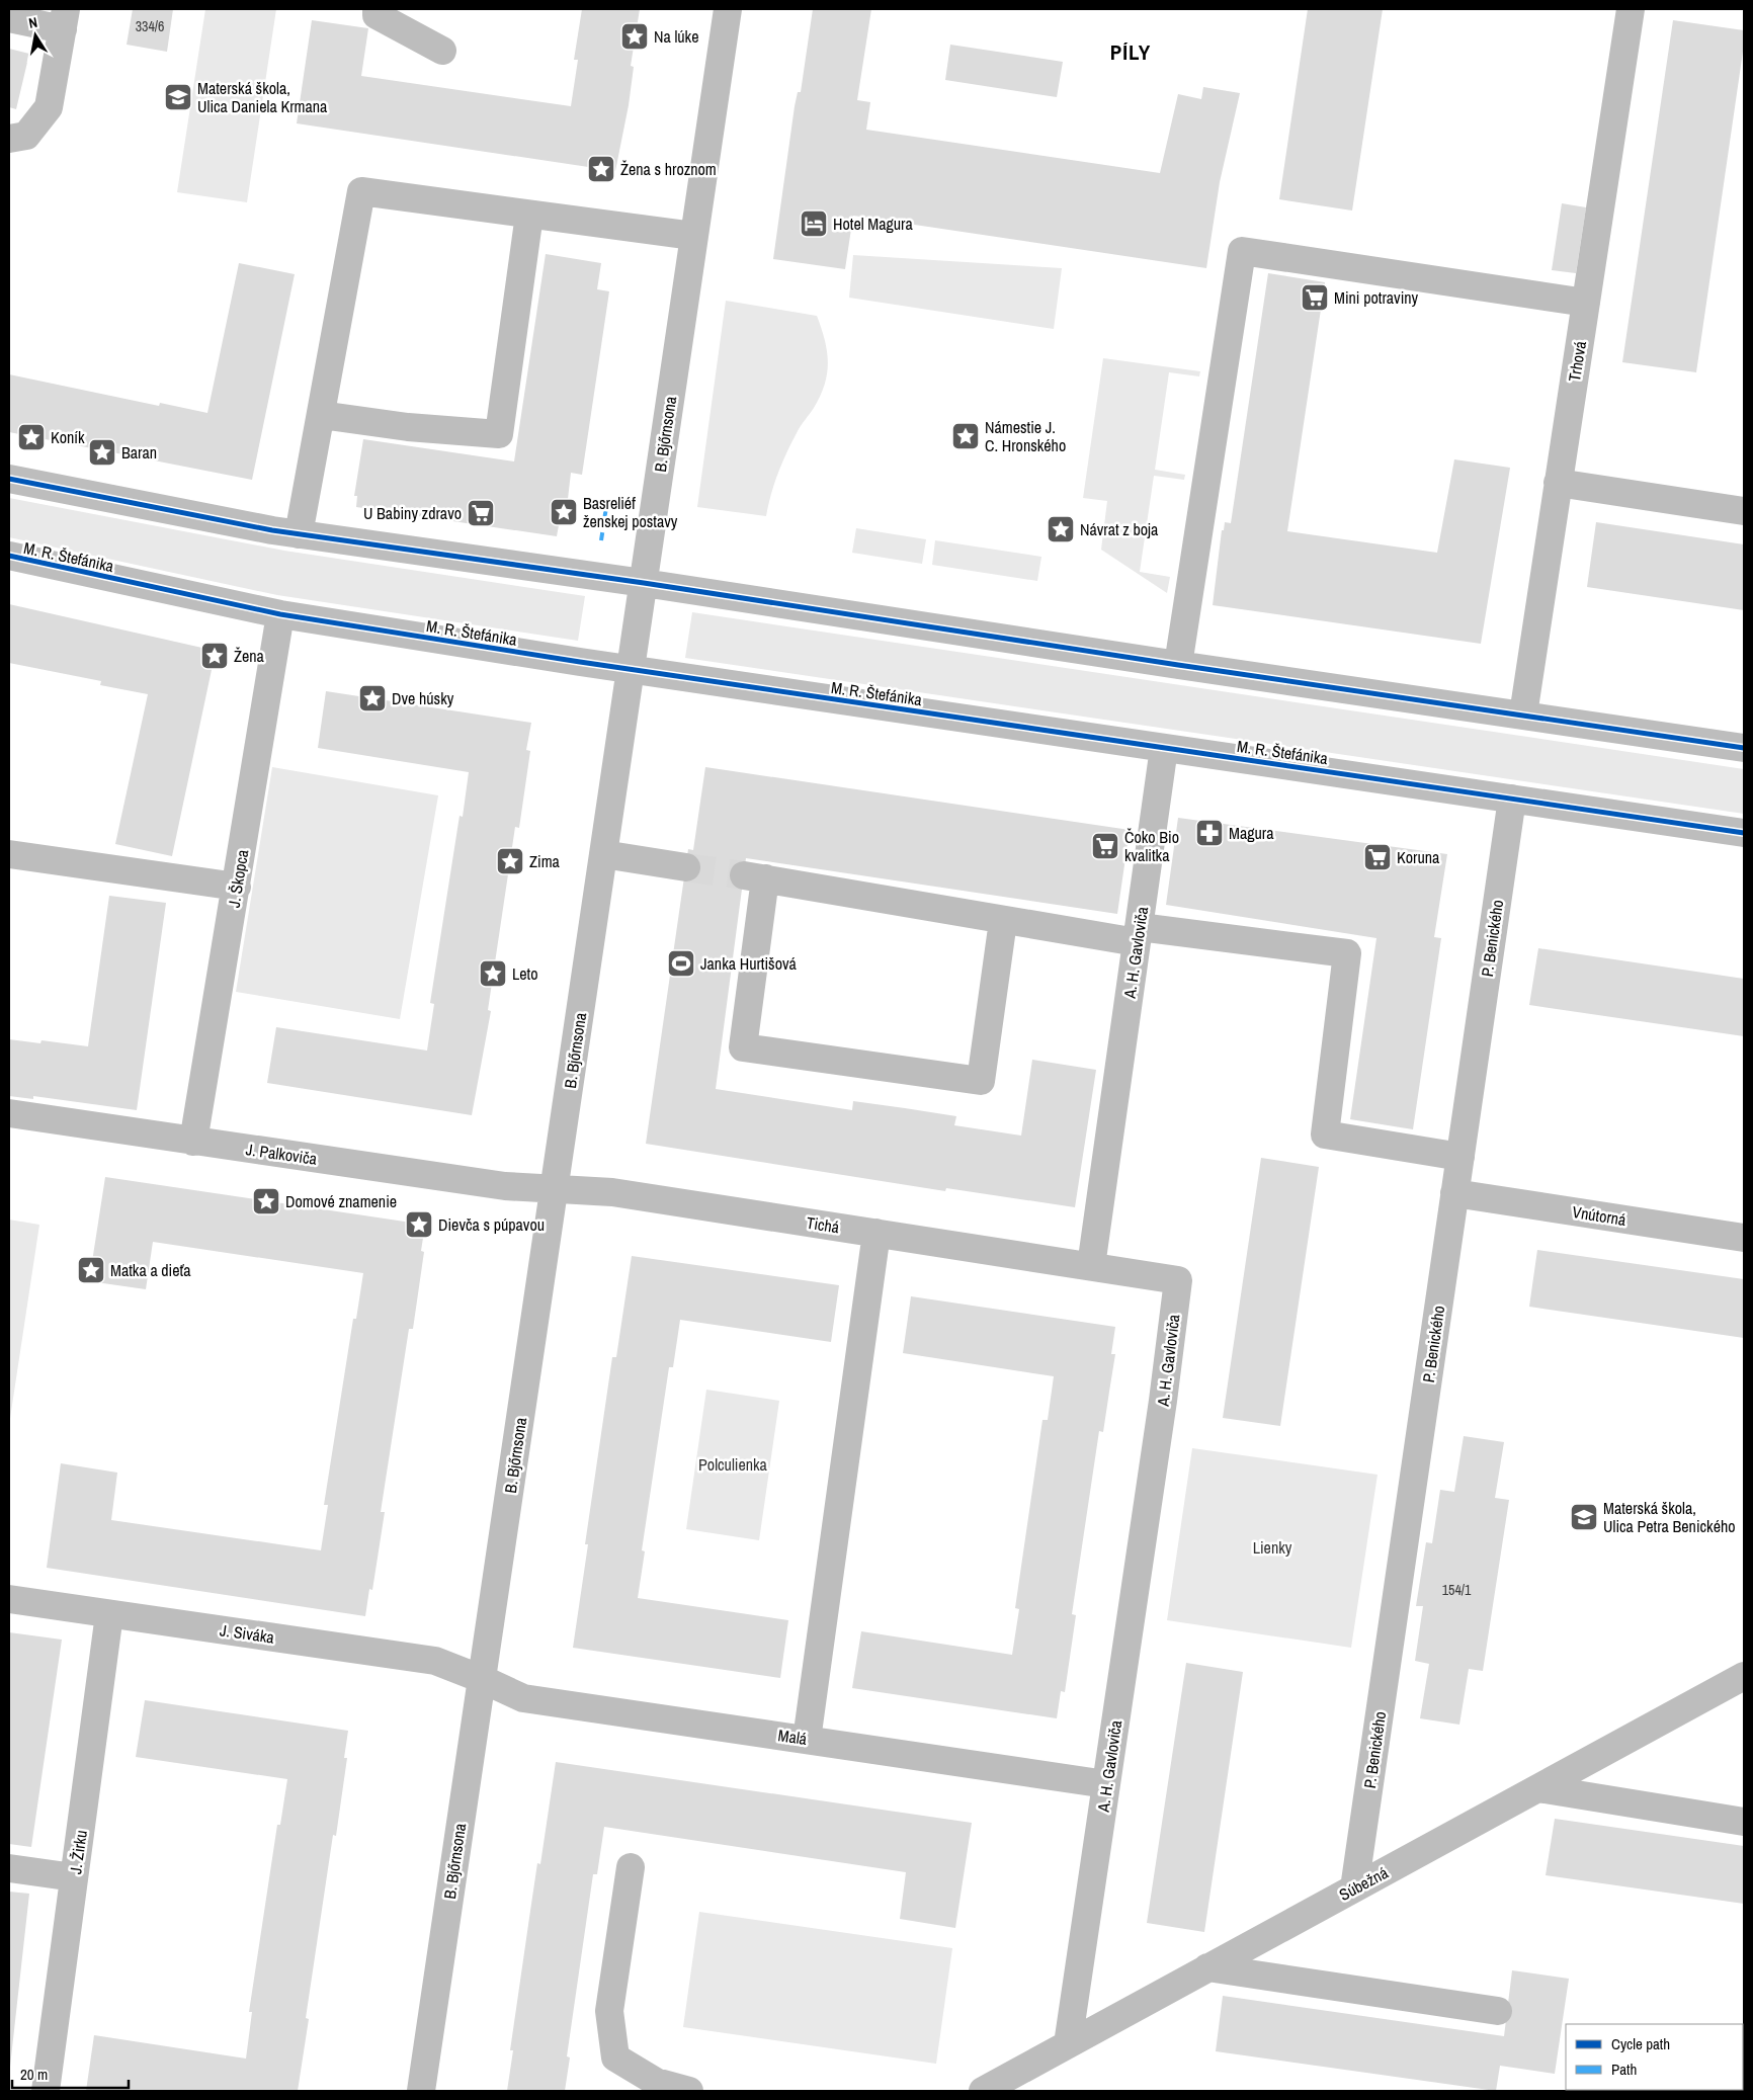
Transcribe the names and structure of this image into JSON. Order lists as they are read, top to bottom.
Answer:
{
  "streets": {
    "street": [
      "Trhová",
      "B. Bjőrnsona",
      "M. R. Štefánika",
      "J. Škopca",
      "P. Benického",
      "A. H. Gavloviča",
      "J. Palkoviča",
      "Vnútorná",
      "Tichá",
      "J. Siváka",
      "Malá",
      "J. Žirku",
      "Súbežná"
    ]
  },
  "crossings": [
    ["B. Bjőrnsona", "M. R. Štefánika"],
    ["B. Bjőrnsona", "J. Palkoviča"],
    ["B. Bjőrnsona", "Tichá"],
    ["B. Bjőrnsona", "J. Siváka"],
    ["B. Bjőrnsona", "Malá"],
    ["M. R. Štefánika", "J. Škopca"],
    ["M. R. Štefánika", "P. Benického"],
    ["M. R. Štefánika", "A. H. Gavloviča"],
    ["J. Škopca", "J. Palkoviča"],
    ["P. Benického", "Vnútorná"],
    ["P. Benického", "Súbežná"],
    ["A. H. Gavloviča", "Tichá"],
    ["A. H. Gavloviča", "Malá"],
    ["A. H. Gavloviča", "Súbežná"],
    ["J. Palkoviča", "Tichá"],
    ["J. Siváka", "Malá"],
    ["J. Siváka", "J. Žirku"]
  ],
  "districts": ["PÍLY"],
  "parks": ["Polculienka", "Lienky"],
  "places": {
    "place": [
      "Na lúke",
      "Žena s hroznom",
      "Námestie J. C. Hronského",
      "Koník",
      "Baran",
      "Basreliéf ženskej postavy",
      "Návrat z boja",
      "Žena",
      "Dve húsky",
      "Zima",
      "Leto",
      "Domové znamenie",
      "Dievča s púpavou",
      "Matka a dieťa"
    ],
    "school or university": ["Materská škola, Ulica Daniela Krmana", "Materská škola, Ulica Petra Benického"],
    "hotel": ["Hotel Magura"],
    "supermarket": [
      "Mini potraviny",
      "U Babiny zdravo",
      "Čoko Bio kvalitka",
      "Koruna"
    ],
    "pharmacy": ["Magura"],
    "sports": ["Janka Hurtišová"]
  },
  "house_numbers": ["334/6", "154/1"],
  "legend": ["Cycle path", "Path"],
  "scale_bar": "20 m",
  "north": "top"
}
